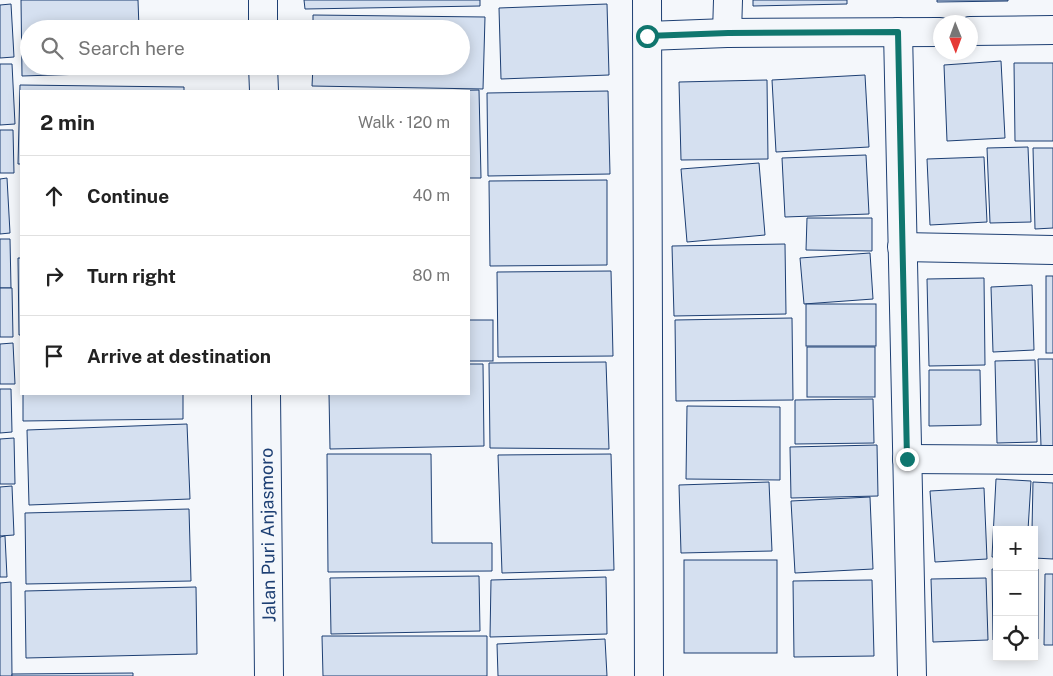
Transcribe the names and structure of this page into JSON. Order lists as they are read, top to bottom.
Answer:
{
  "streets": {
    "street": ["Jalan Puri Anjasmoro"]
  },
  "north": "bottom",
  "page": {
    "search": "Search here",
    "heading": ["2 min", "Walk · 120 m"],
    "list": [
      ["Continue", "40 m"],
      ["Turn right", "80 m"],
      "Arrive at destination"
    ],
    "map_buttons": ["+", "−"]
  }
}
